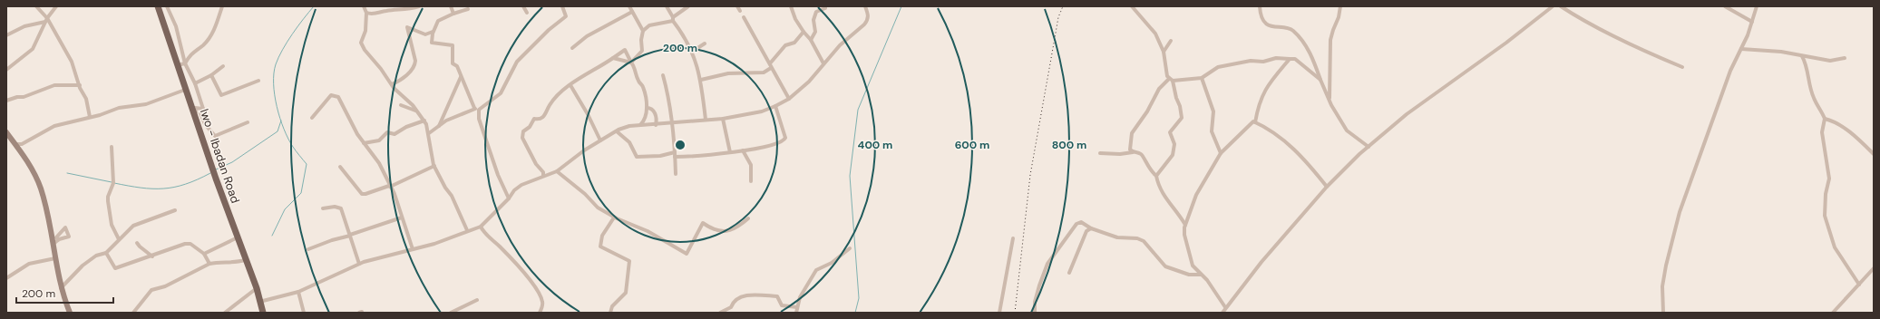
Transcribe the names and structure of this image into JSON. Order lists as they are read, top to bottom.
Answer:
{
  "streets": {
    "main road": ["Iwo - Ibadan Road"]
  },
  "scale_bar": "200 m",
  "rings": [
    "200 m",
    "400 m",
    "600 m",
    "800 m"
  ]
}
